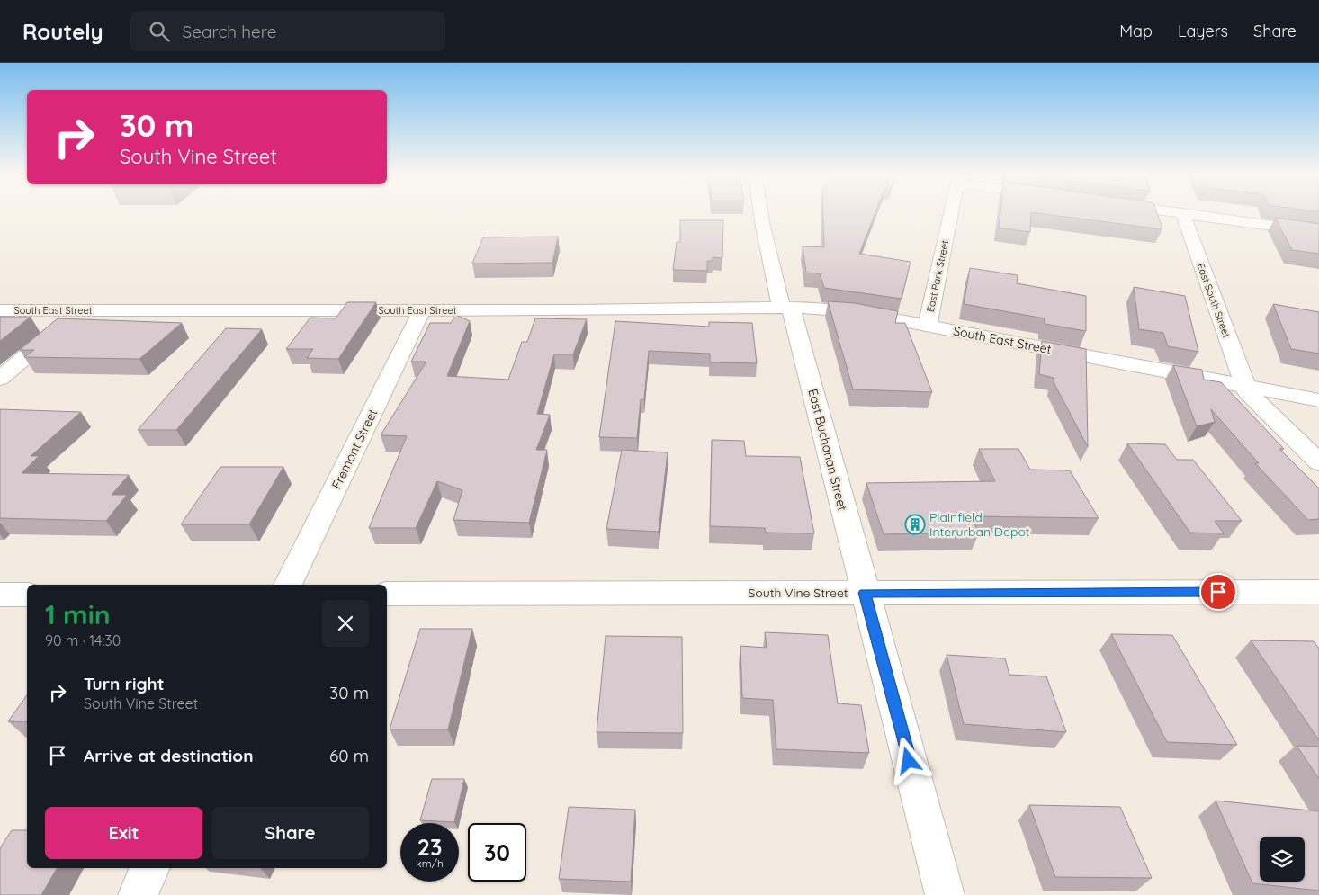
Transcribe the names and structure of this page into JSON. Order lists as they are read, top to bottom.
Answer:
{
  "streets": {
    "street": [
      "East Park Street",
      "East South Street",
      "South East Street",
      "Fremont Street",
      "East Buchanan Street",
      "South Vine Street"
    ]
  },
  "crossings": [
    ["East Park Street", "South East Street"],
    ["East South Street", "South East Street"],
    ["South East Street", "Fremont Street"],
    ["South East Street", "East Buchanan Street"],
    ["East Buchanan Street", "South Vine Street"]
  ],
  "places": {
    "building": ["Plainfield Interurban Depot"]
  },
  "page": {
    "header": "Routely",
    "search": "Search here",
    "nav": ["Map", "Layers", "Share"],
    "turn": ["30 m", "South Vine Street"],
    "heading": ["1 min", "90 m · 14:30"],
    "list": [
      {
        "name": "Turn right",
        "note": "South Vine Street",
        "value": "30 m"
      },
      {
        "name": "Arrive at destination",
        "value": "60 m"
      }
    ],
    "buttons": ["Exit", "Share"],
    "speed": "23 km/h",
    "limit": "30"
  }
}
